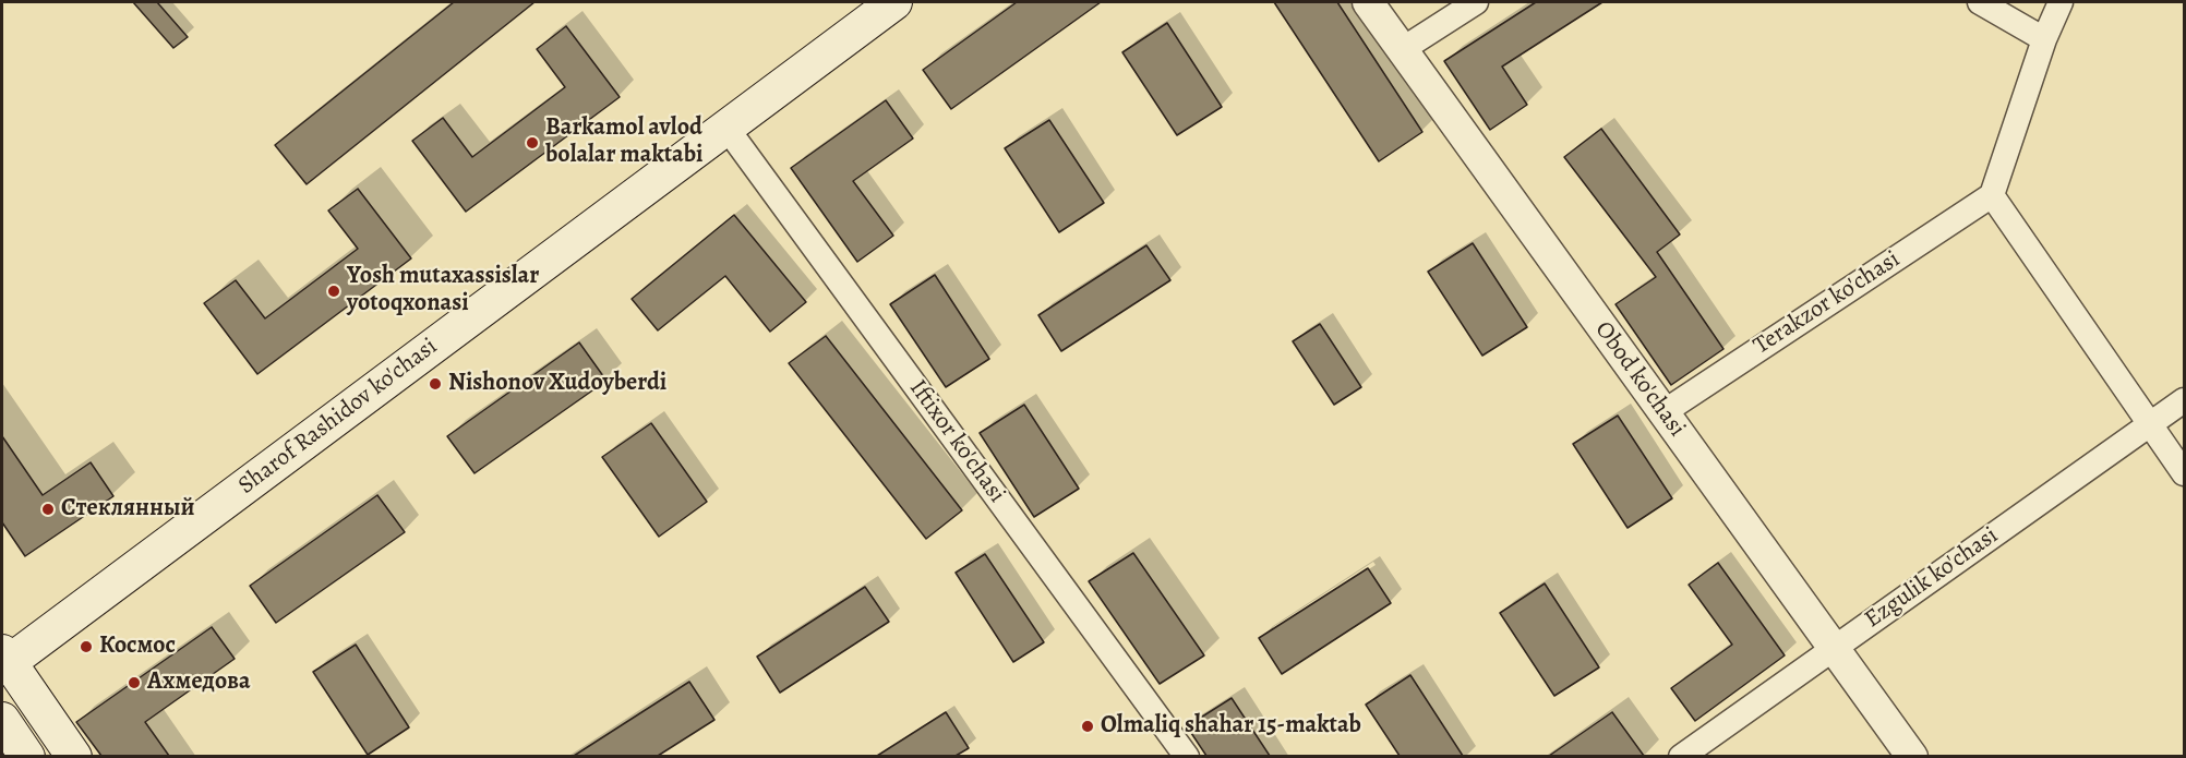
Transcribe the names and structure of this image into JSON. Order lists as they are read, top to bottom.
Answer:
{
  "streets": {
    "main road": ["Sharof Rashidov ko'chasi"],
    "street": [
      "Terakzor ko'chasi",
      "Obod ko'chasi",
      "Iftixor ko'chasi",
      "Ezgulik ko'chasi"
    ]
  },
  "crossings": [
    ["Terakzor ko'chasi", "Obod ko'chasi"],
    ["Obod ko'chasi", "Ezgulik ko'chasi"],
    ["Sharof Rashidov ko'chasi", "Iftixor ko'chasi"]
  ],
  "places": [
    "Barkamol avlod bolalar maktabi",
    "Yosh mutaxassislar yotoqxonasi",
    "Nishonov Xudoyberdi",
    "Стеклянный",
    "Космос",
    "Ахмедова",
    "Olmaliq shahar 15-maktab"
  ]
}
